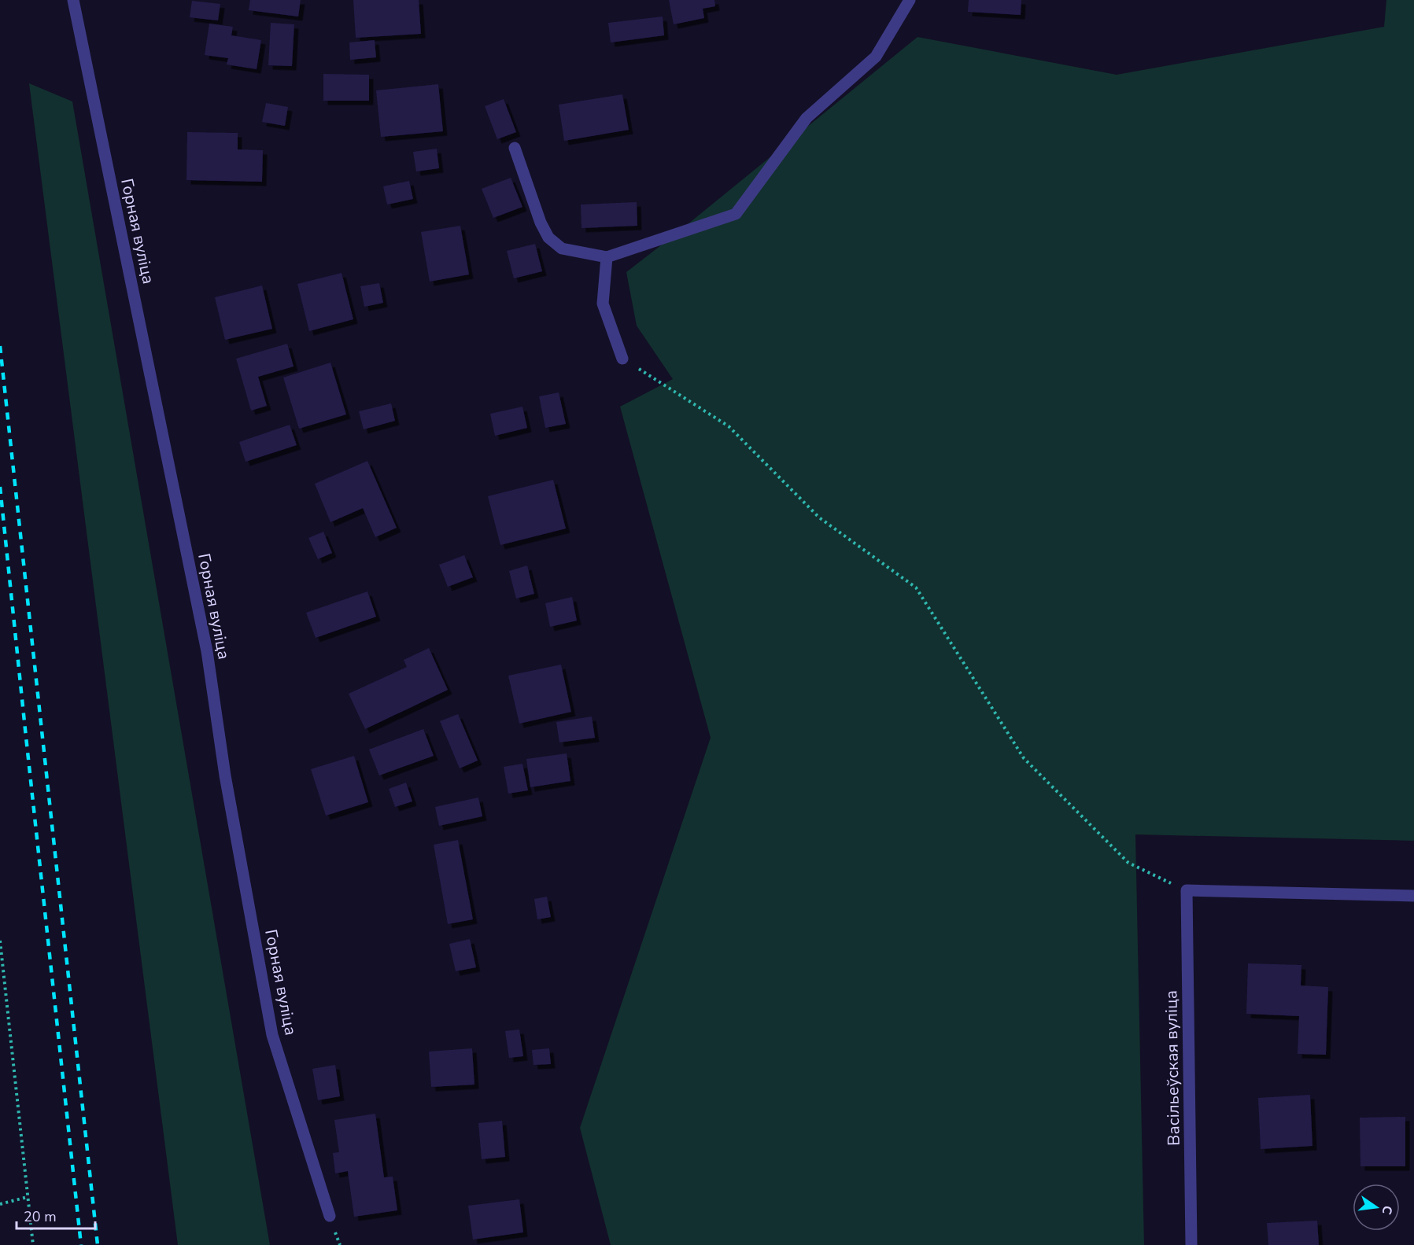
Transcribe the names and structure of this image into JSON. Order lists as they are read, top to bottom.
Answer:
{
  "streets": {
    "street": ["Горная вуліца", "Васільеўская вуліца"]
  },
  "scale_bar": "20 m",
  "north": "right"
}
